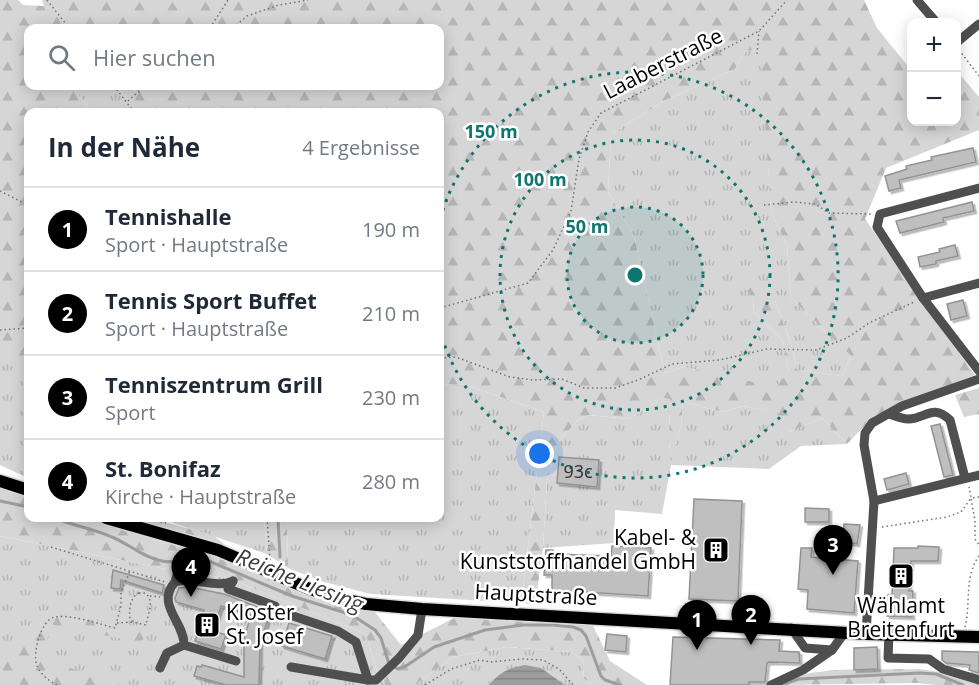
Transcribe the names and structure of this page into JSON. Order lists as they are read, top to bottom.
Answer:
{
  "streets": {
    "main road": ["Hauptstraße"],
    "path": ["Laaberstraße"]
  },
  "water": ["Reiche Liesing"],
  "places": {
    "building": ["Kabel- & Kunststoffhandel GmbH", "Wählamt Breitenfurt", "Kloster St. Josef"]
  },
  "house_numbers": ["93c"],
  "page": {
    "map_buttons": ["+", "−"],
    "search": "Hier suchen",
    "heading": ["In der Nähe", "4 Ergebnisse"],
    "list": [
      {
        "mark": "1",
        "name": "Tennishalle",
        "note": "Sport · Hauptstraße",
        "value": "190 m"
      },
      {
        "mark": "2",
        "name": "Tennis Sport Buffet",
        "note": "Sport · Hauptstraße",
        "value": "210 m"
      },
      {
        "mark": "3",
        "name": "Tenniszentrum Grill",
        "note": "Sport",
        "value": "230 m"
      },
      {
        "mark": "4",
        "name": "St. Bonifaz",
        "note": "Kirche · Hauptstraße",
        "value": "280 m"
      }
    ],
    "pins": [
      "3",
      "4",
      "2",
      "1"
    ]
  },
  "rings": ["150 m", "100 m", "50 m"]
}
